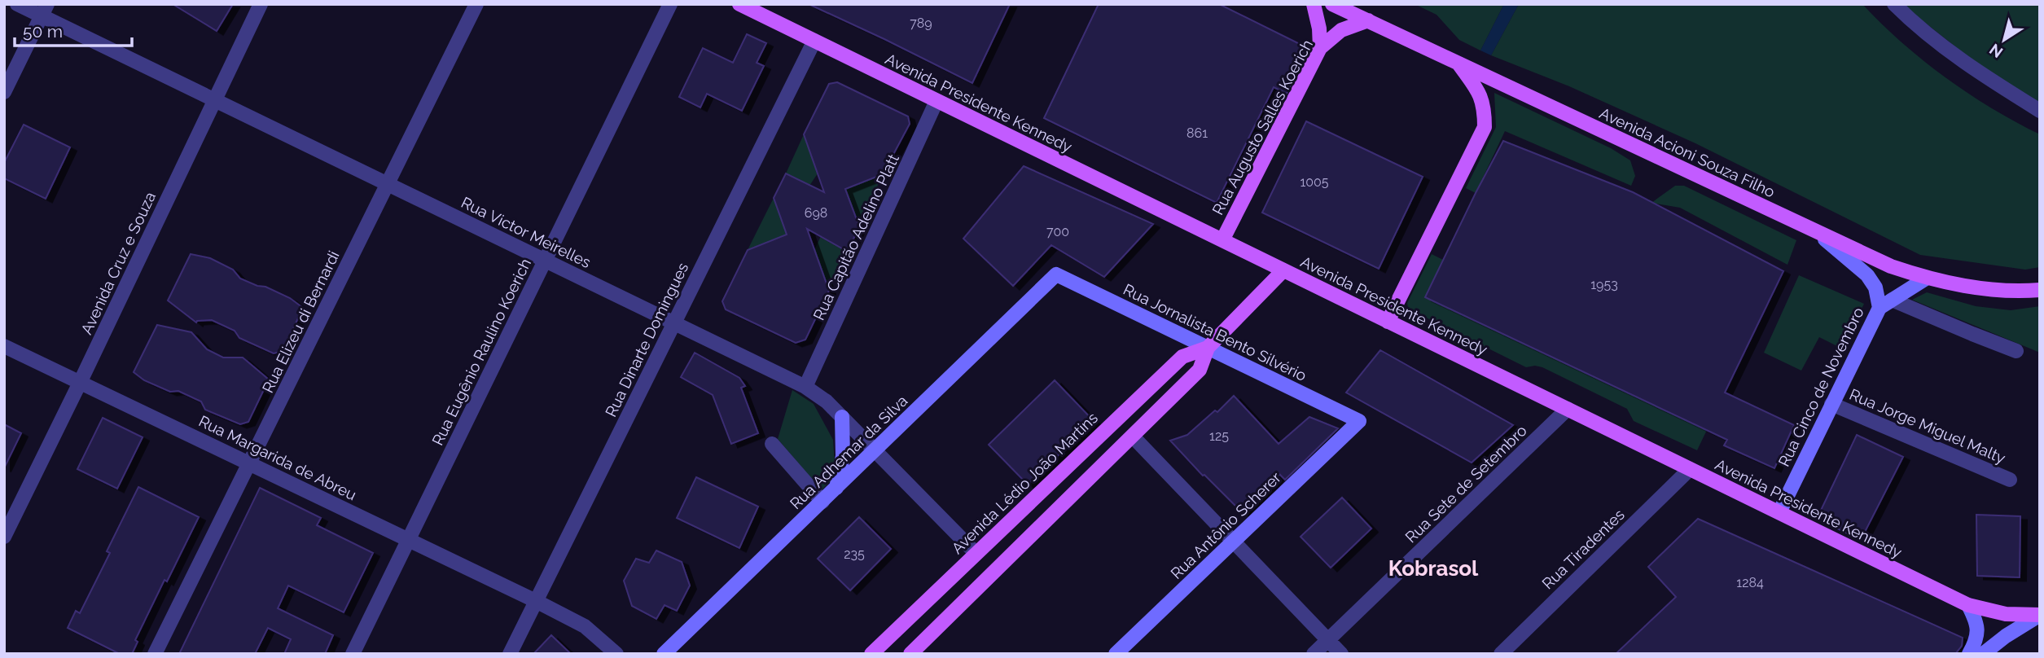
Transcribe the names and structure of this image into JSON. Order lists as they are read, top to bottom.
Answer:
{
  "streets": {
    "main road": [
      "Avenida Presidente Kennedy",
      "Rua Augusto Salles Koerich",
      "Avenida Acioni Souza Filho",
      "Avenida Lédio João Martins"
    ],
    "street": [
      "Rua Victor Meirelles",
      "Rua Capitão Adelino Platt",
      "Avenida Cruz e Souza",
      "Rua Elizeu di Bernardi",
      "Rua Jornalista Bento Silvério",
      "Rua Dinarte Domingues",
      "Rua Eugênio Raulino Koerich",
      "Rua Cinco de Novembro",
      "Rua Jorge Miguel Malty",
      "Rua Adhemar da Silva",
      "Rua Margarida de Abreu",
      "Rua Sete de Setembro",
      "Rua Antônio Scherer",
      "Rua Tiradentes"
    ]
  },
  "crossings": [
    ["Avenida Presidente Kennedy", "Rua Augusto Salles Koerich"],
    ["Avenida Presidente Kennedy", "Rua Capitão Adelino Platt"],
    ["Avenida Presidente Kennedy", "Rua Dinarte Domingues"],
    ["Avenida Presidente Kennedy", "Rua Cinco de Novembro"],
    ["Avenida Presidente Kennedy", "Avenida Lédio João Martins"],
    ["Avenida Presidente Kennedy", "Rua Sete de Setembro"],
    ["Avenida Presidente Kennedy", "Rua Tiradentes"],
    ["Rua Augusto Salles Koerich", "Avenida Acioni Souza Filho"],
    ["Avenida Acioni Souza Filho", "Rua Cinco de Novembro"],
    ["Rua Victor Meirelles", "Rua Capitão Adelino Platt"],
    ["Rua Victor Meirelles", "Avenida Cruz e Souza"],
    ["Rua Victor Meirelles", "Rua Elizeu di Bernardi"],
    ["Rua Victor Meirelles", "Rua Dinarte Domingues"],
    ["Rua Victor Meirelles", "Rua Eugênio Raulino Koerich"],
    ["Rua Victor Meirelles", "Rua Adhemar da Silva"],
    ["Rua Victor Meirelles", "Avenida Lédio João Martins"],
    ["Avenida Cruz e Souza", "Rua Margarida de Abreu"],
    ["Rua Elizeu di Bernardi", "Rua Margarida de Abreu"],
    ["Rua Jornalista Bento Silvério", "Rua Adhemar da Silva"],
    ["Rua Jornalista Bento Silvério", "Avenida Lédio João Martins"],
    ["Rua Jornalista Bento Silvério", "Rua Antônio Scherer"],
    ["Rua Dinarte Domingues", "Rua Margarida de Abreu"],
    ["Rua Eugênio Raulino Koerich", "Rua Margarida de Abreu"],
    ["Rua Cinco de Novembro", "Rua Jorge Miguel Malty"]
  ],
  "districts": ["Kobrasol"],
  "house_numbers": [
    "789",
    "861",
    "1005",
    "698",
    "700",
    "1953",
    "125",
    "235",
    "1284"
  ],
  "scale_bar": "50 m",
  "north": "bottom left"
}
